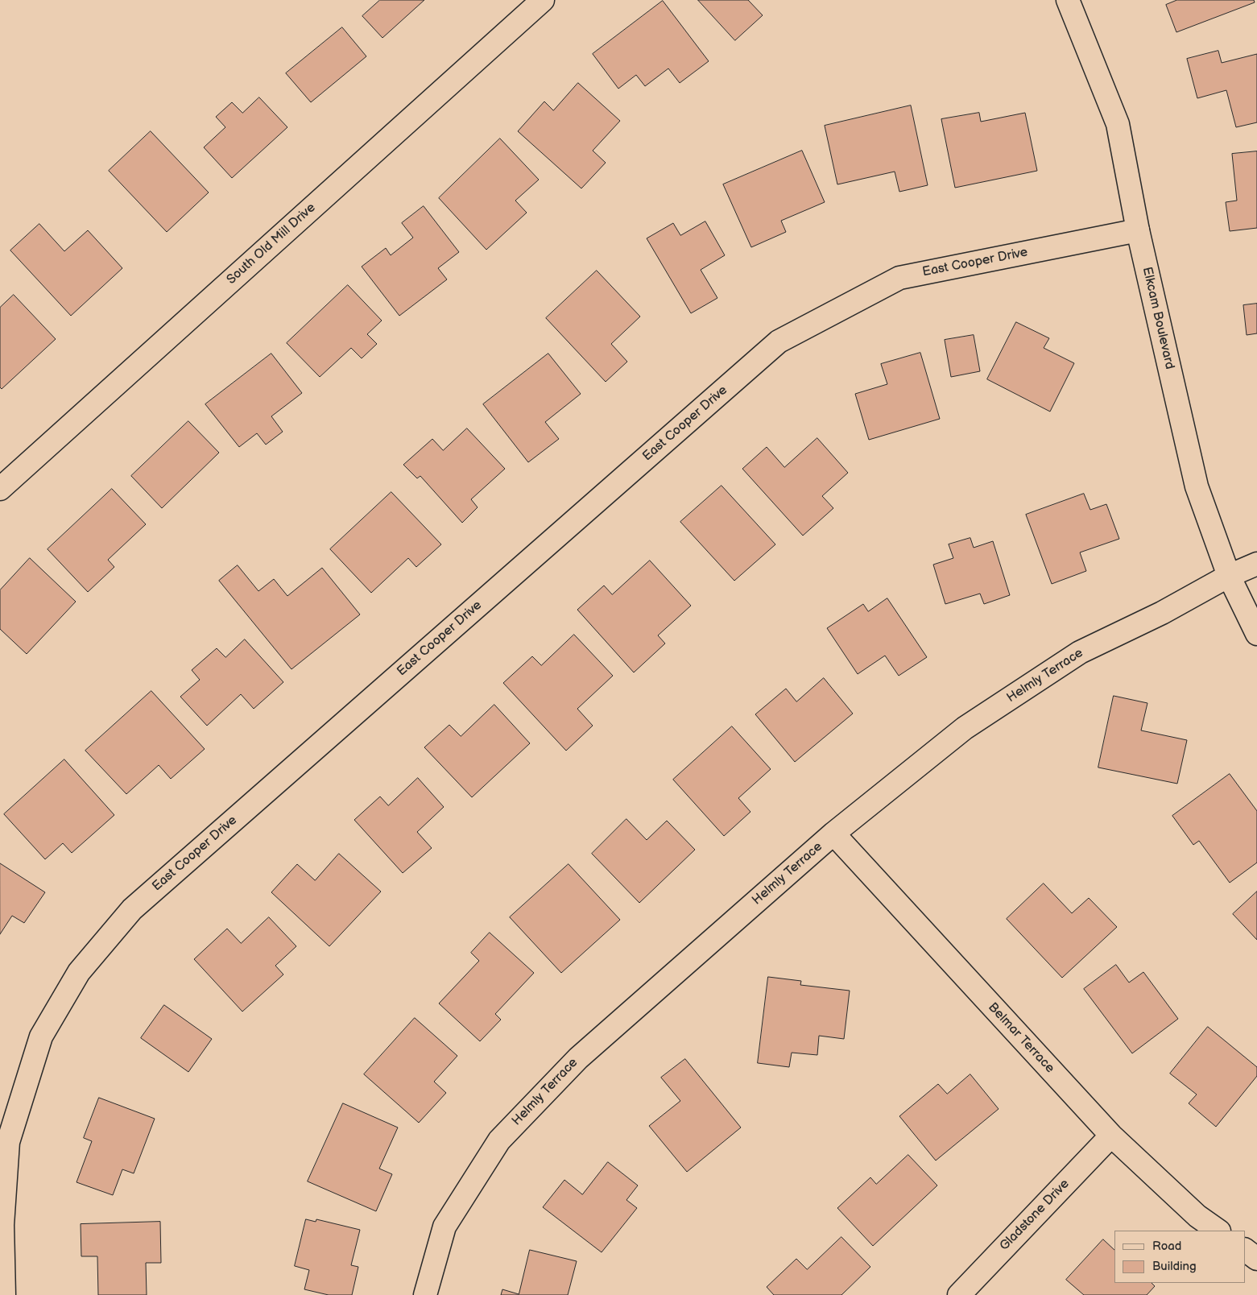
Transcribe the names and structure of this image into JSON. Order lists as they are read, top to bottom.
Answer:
{
  "streets": {
    "street": [
      "South Old Mill Drive",
      "East Cooper Drive",
      "Elkcam Boulevard",
      "Helmly Terrace",
      "Belmar Terrace",
      "Gladstone Drive"
    ]
  },
  "crossings": [
    ["East Cooper Drive", "Elkcam Boulevard"],
    ["Elkcam Boulevard", "Helmly Terrace"],
    ["Helmly Terrace", "Belmar Terrace"],
    ["Belmar Terrace", "Gladstone Drive"]
  ],
  "legend": ["Road", "Building"]
}
